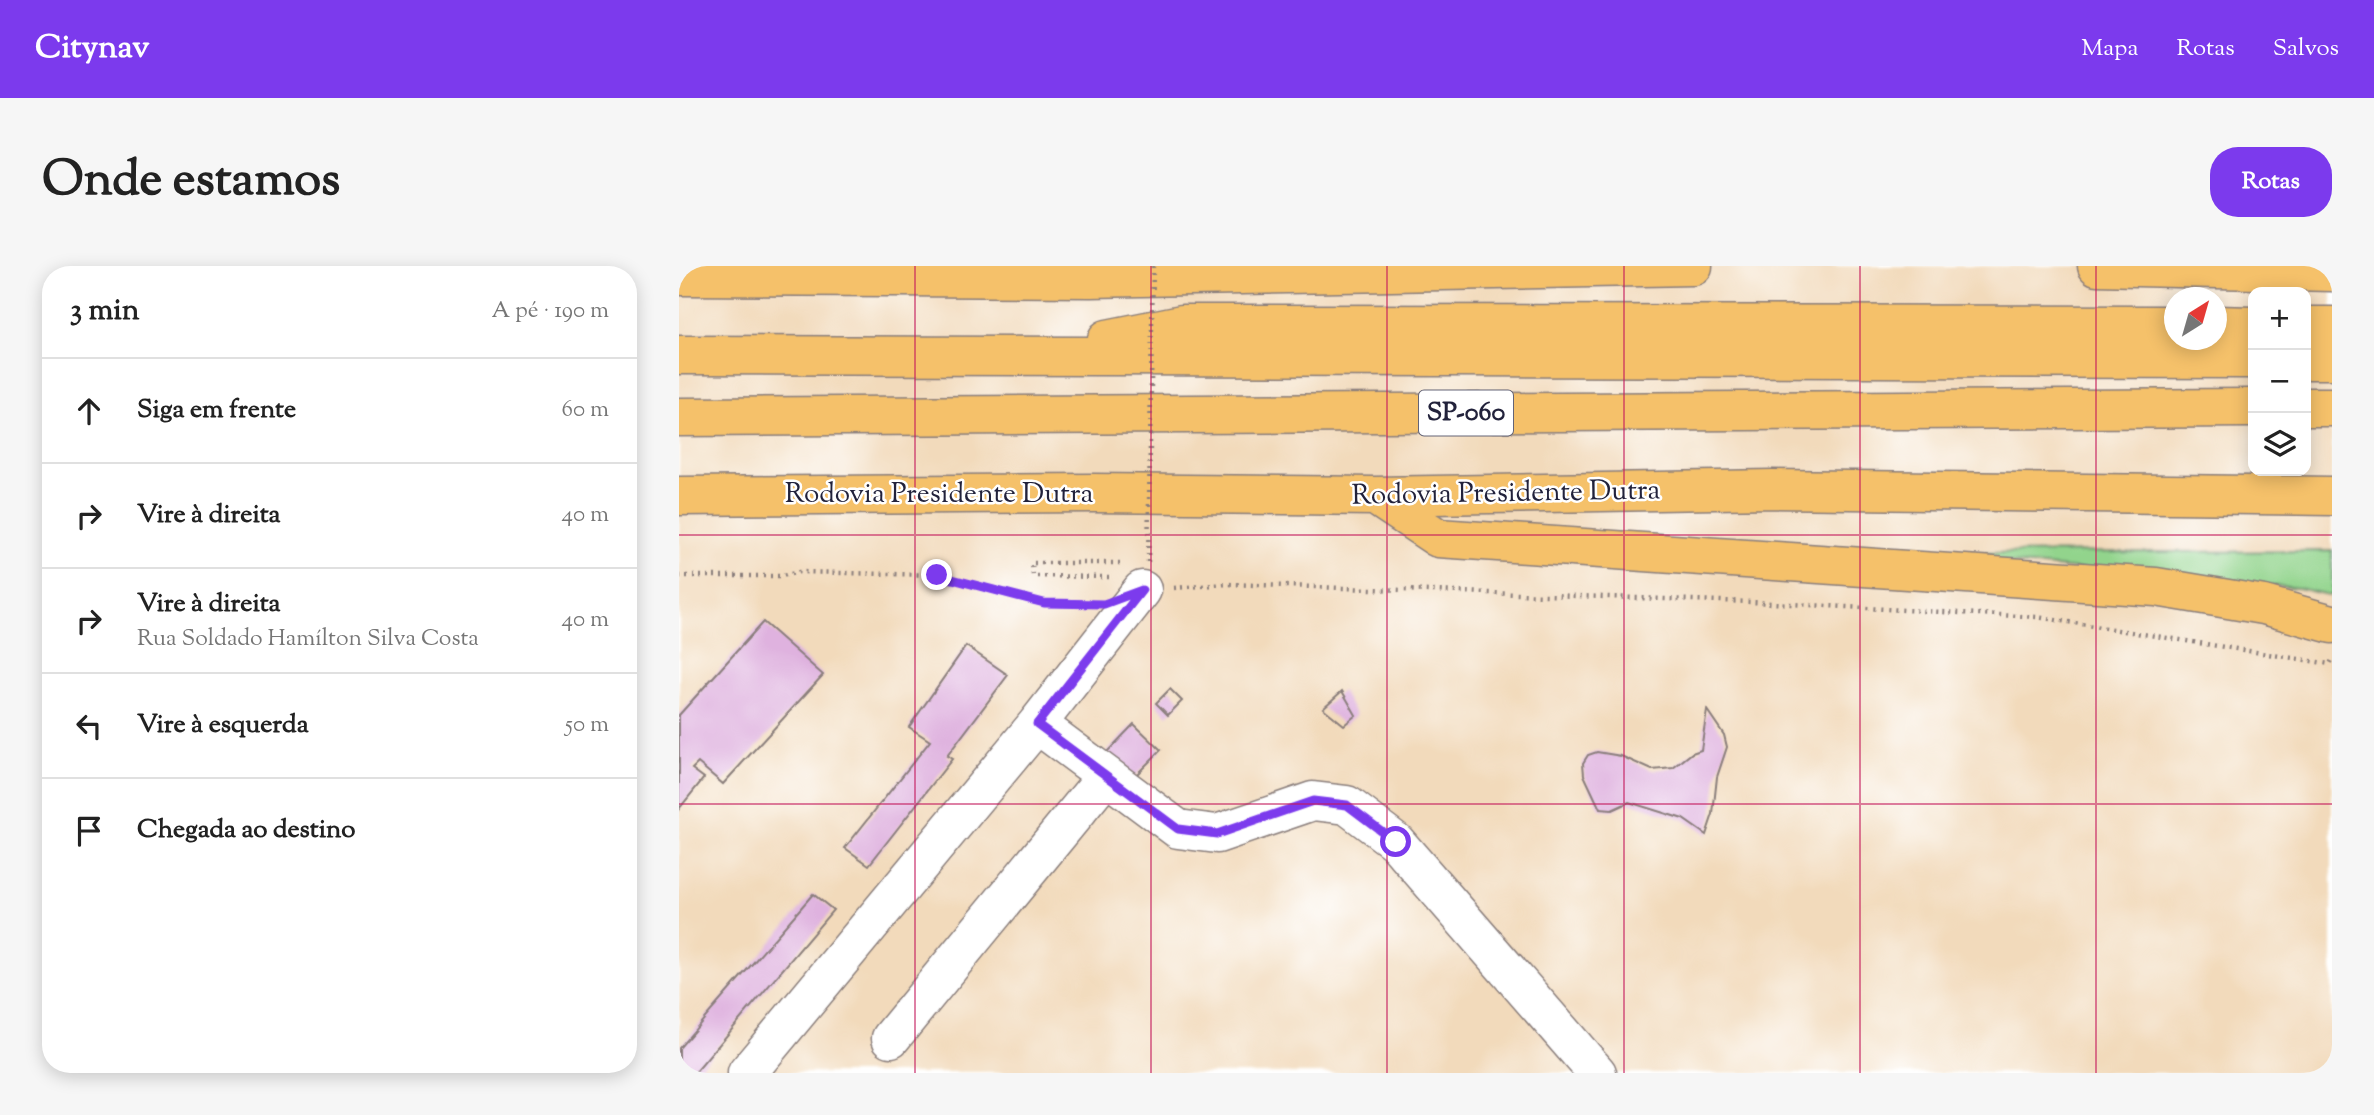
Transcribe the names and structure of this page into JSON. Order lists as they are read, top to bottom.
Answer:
{
  "streets": {
    "highway": ["SP-060", "Rodovia Presidente Dutra"]
  },
  "north": "top right",
  "page": {
    "header": "Citynav",
    "nav": ["Mapa", "Rotas", "Salvos"],
    "title": "Onde estamos",
    "buttons": "Rotas",
    "heading": ["3 min", "A pé · 190 m"],
    "map_buttons": ["+", "−"],
    "list": [
      ["Siga em frente", "60 m"],
      ["Vire à direita", "40 m"],
      ["Vire à direita", "Rua Soldado Hamílton Silva Costa", "40 m"],
      ["Vire à esquerda", "50 m"],
      "Chegada ao destino"
    ]
  }
}
